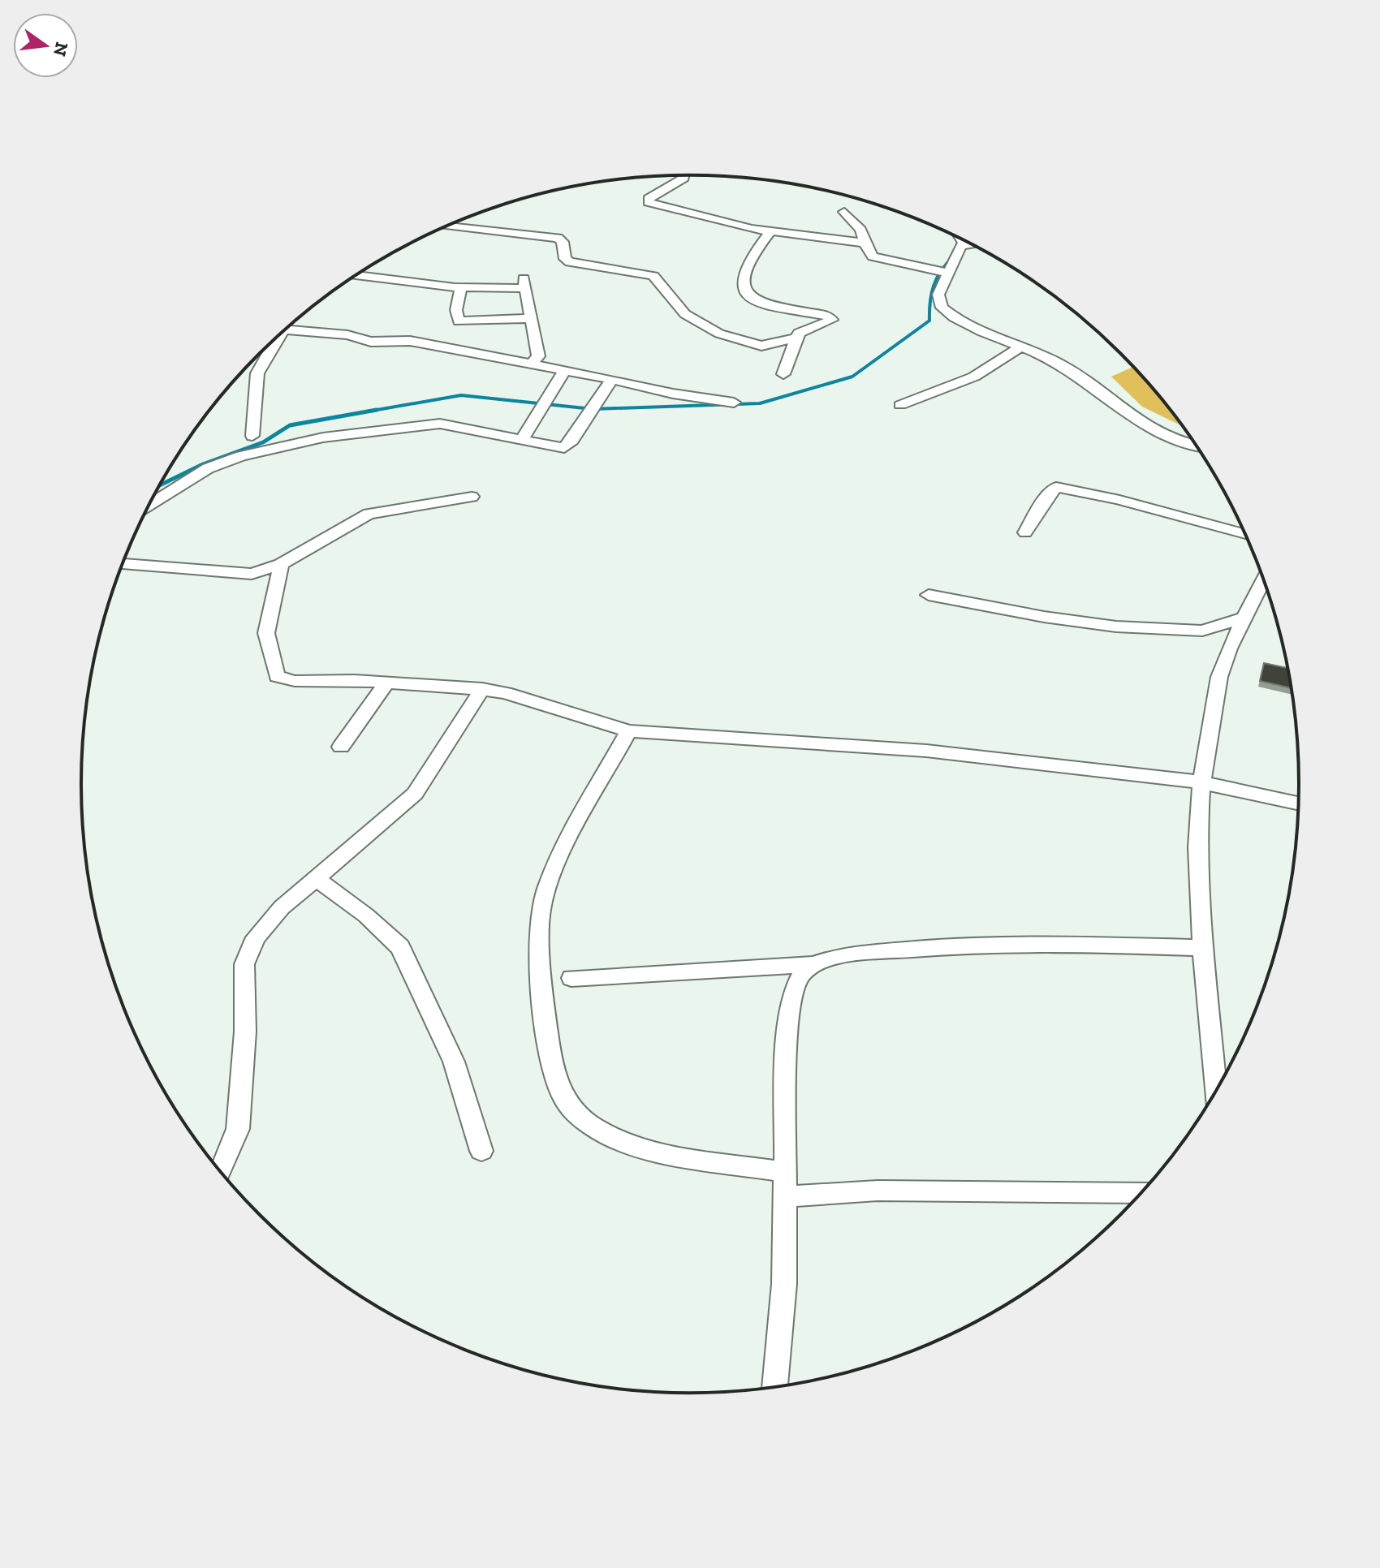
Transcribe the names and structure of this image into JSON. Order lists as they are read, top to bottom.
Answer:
{
  "north": "right"
}
